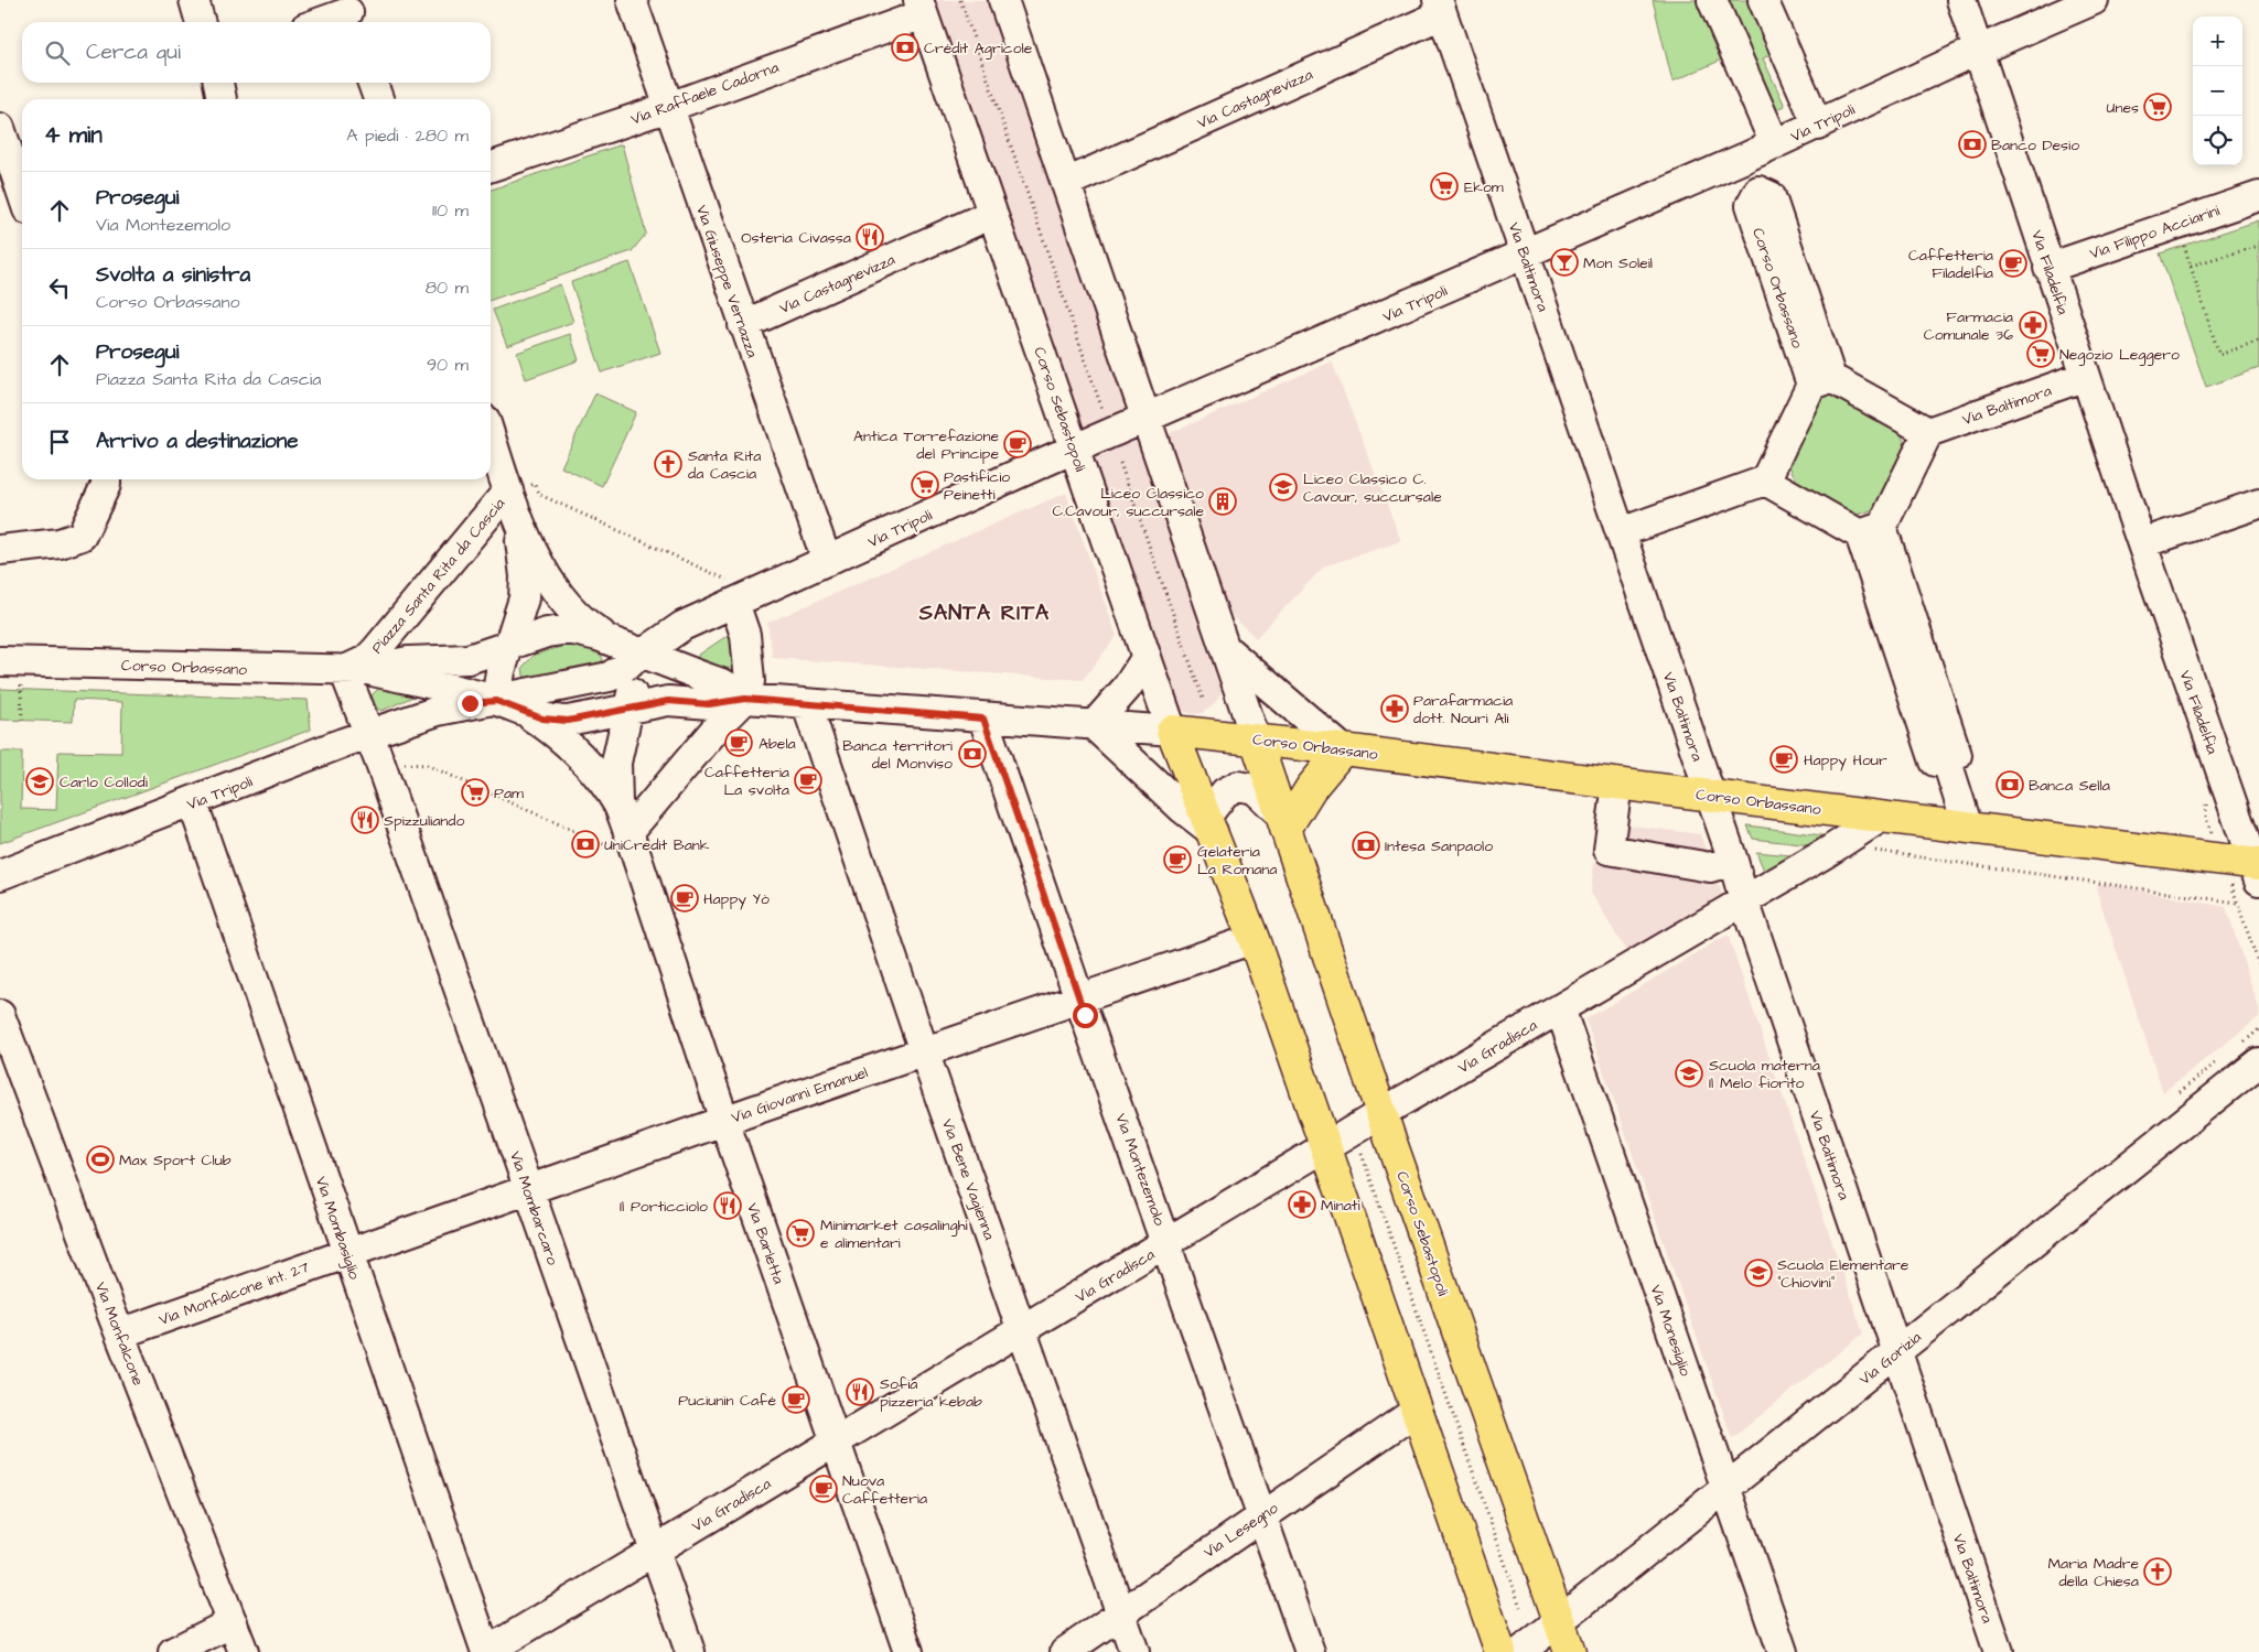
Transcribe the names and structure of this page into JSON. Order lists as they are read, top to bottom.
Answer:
{
  "streets": {
    "main road": ["Corso Orbassano", "Corso Sebastopoli"],
    "street": [
      "Via Raffaele Cadorna",
      "Via Castagnevizza",
      "Via Tripoli",
      "Via Filippo Acciarini",
      "Via Baltimora",
      "Via Filadelfia",
      "Via Giuseppe Vernazza",
      "Piazza Santa Rita da Cascia",
      "Via Gradisca",
      "Via Giovanni Emanuel",
      "Via Montezemolo",
      "Via Bene Vagienna",
      "Via Mombarcaro",
      "Via Mombasiglio",
      "Via Barletta",
      "Via Monfalcone int. 27",
      "Via Monesiglio",
      "Via Monfalcone",
      "Via Gorizia",
      "Via Lesegno"
    ]
  },
  "crossings": [
    ["Via Raffaele Cadorna", "Via Giuseppe Vernazza"],
    ["Via Raffaele Cadorna", "Corso Sebastopoli"],
    ["Via Castagnevizza", "Via Baltimora"],
    ["Via Castagnevizza", "Via Giuseppe Vernazza"],
    ["Via Castagnevizza", "Corso Sebastopoli"],
    ["Via Tripoli", "Via Baltimora"],
    ["Via Tripoli", "Via Filadelfia"],
    ["Via Tripoli", "Via Giuseppe Vernazza"],
    ["Via Tripoli", "Corso Orbassano"],
    ["Via Tripoli", "Corso Sebastopoli"],
    ["Via Tripoli", "Piazza Santa Rita da Cascia"],
    ["Via Tripoli", "Via Mombasiglio"],
    ["Via Filippo Acciarini", "Via Filadelfia"],
    ["Via Baltimora", "Via Filadelfia"],
    ["Via Baltimora", "Corso Orbassano"],
    ["Via Baltimora", "Via Gradisca"],
    ["Via Baltimora", "Via Gorizia"],
    ["Via Filadelfia", "Corso Orbassano"],
    ["Corso Orbassano", "Corso Sebastopoli"],
    ["Corso Orbassano", "Piazza Santa Rita da Cascia"],
    ["Corso Orbassano", "Via Montezemolo"],
    ["Corso Orbassano", "Via Bene Vagienna"],
    ["Corso Sebastopoli", "Via Gradisca"],
    ["Corso Sebastopoli", "Via Giovanni Emanuel"],
    ["Corso Sebastopoli", "Via Gorizia"],
    ["Corso Sebastopoli", "Via Lesegno"],
    ["Piazza Santa Rita da Cascia", "Via Barletta"],
    ["Via Gradisca", "Via Montezemolo"],
    ["Via Gradisca", "Via Bene Vagienna"],
    ["Via Gradisca", "Via Mombarcaro"],
    ["Via Gradisca", "Via Mombasiglio"],
    ["Via Gradisca", "Via Barletta"],
    ["Via Gradisca", "Via Monesiglio"],
    ["Via Giovanni Emanuel", "Via Montezemolo"],
    ["Via Giovanni Emanuel", "Via Bene Vagienna"],
    ["Via Giovanni Emanuel", "Via Mombarcaro"],
    ["Via Giovanni Emanuel", "Via Mombasiglio"],
    ["Via Giovanni Emanuel", "Via Barletta"],
    ["Via Giovanni Emanuel", "Via Monfalcone int. 27"],
    ["Via Montezemolo", "Via Lesegno"],
    ["Via Bene Vagienna", "Via Lesegno"],
    ["Via Mombasiglio", "Via Monfalcone int. 27"],
    ["Via Monfalcone int. 27", "Via Monfalcone"],
    ["Via Monesiglio", "Via Gorizia"]
  ],
  "districts": ["SANTA RITA"],
  "places": {
    "bank": [
      "Crédit Agricole",
      "Banco Desio",
      "Banca territori del Monviso",
      "Banca Sella",
      "UniCredit Bank",
      "Intesa Sanpaolo"
    ],
    "supermarket": [
      "Unes",
      "Ekom",
      "Negozio Leggero",
      "Pastificio Peinetti",
      "Pam",
      "Minimarket casalinghi e alimentari"
    ],
    "restaurant": [
      "Osteria Civassa",
      "Spizzuliando",
      "Il Porticciolo",
      "Sofia pizzeria kebab"
    ],
    "bar": ["Mon Soleil"],
    "cafe": [
      "Caffetteria Filadelfia",
      "Antica Torrefazione del Principe",
      "Abela",
      "Happy Hour",
      "Caffetteria La svolta",
      "Gelateria La Romana",
      "Happy Yò",
      "Puciunin Cafè",
      "Nuova Caffetteria"
    ],
    "pharmacy": ["Farmacia Comunale 36", "Parafarmacia dott. Nouri Ali", "Minati"],
    "church": ["Santa Rita da Cascia", "Maria Madre della Chiesa"],
    "school or university": [
      "Liceo Classico C. Cavour, succursale",
      "Carlo Collodi",
      "Scuola materna Il Melo fiorito",
      "Scuola Elementare \"Chiovini\""
    ],
    "building": ["Liceo Classico C.Cavour, succursale"],
    "sports": ["Max Sport Club"]
  },
  "page": {
    "map_buttons": ["+", "−"],
    "search": "Cerca qui",
    "heading": ["4 min", "A piedi · 280 m"],
    "list": [
      ["Prosegui", "Via Montezemolo", "110 m"],
      ["Svolta a sinistra", "Corso Orbassano", "80 m"],
      ["Prosegui", "Piazza Santa Rita da Cascia", "90 m"],
      "Arrivo a destinazione"
    ]
  }
}
